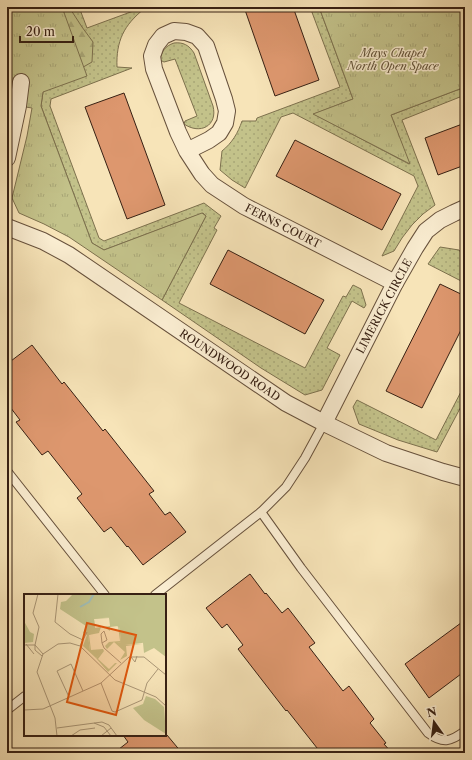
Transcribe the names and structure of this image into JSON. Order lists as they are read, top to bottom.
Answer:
{
  "streets": {
    "street": ["FERNS COURT", "LIMERICK CIRCLE", "ROUNDWOOD ROAD"]
  },
  "crossings": [
    ["FERNS COURT", "LIMERICK CIRCLE"],
    ["LIMERICK CIRCLE", "ROUNDWOOD ROAD"]
  ],
  "parks": ["Mays Chapel North Open Space"],
  "scale_bar": "20 m",
  "north": "top"
}
